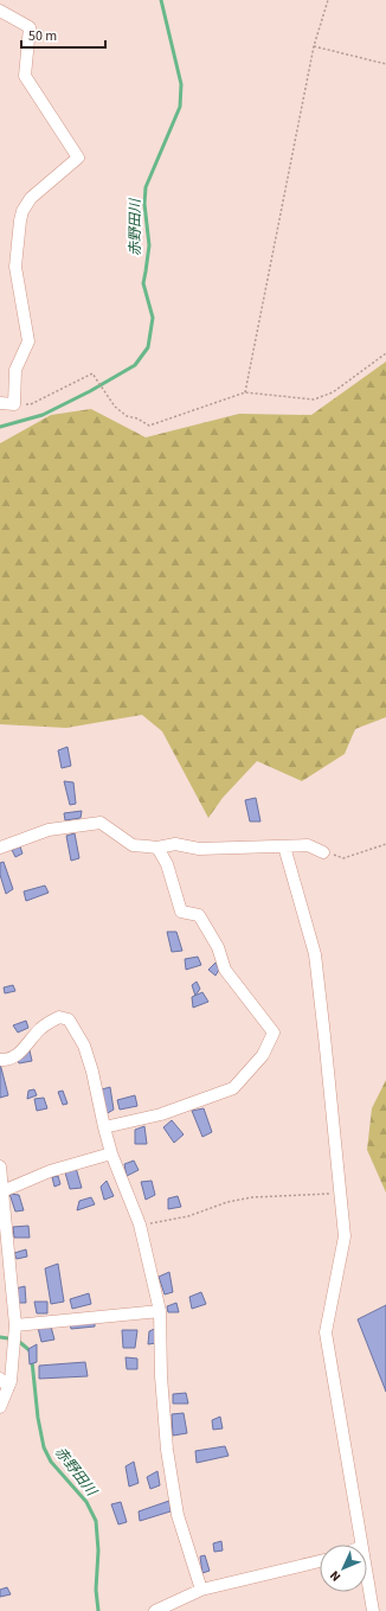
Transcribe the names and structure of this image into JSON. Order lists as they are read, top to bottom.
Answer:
{
  "water": ["赤野田川"],
  "scale_bar": "50 m",
  "north": "bottom left"
}
